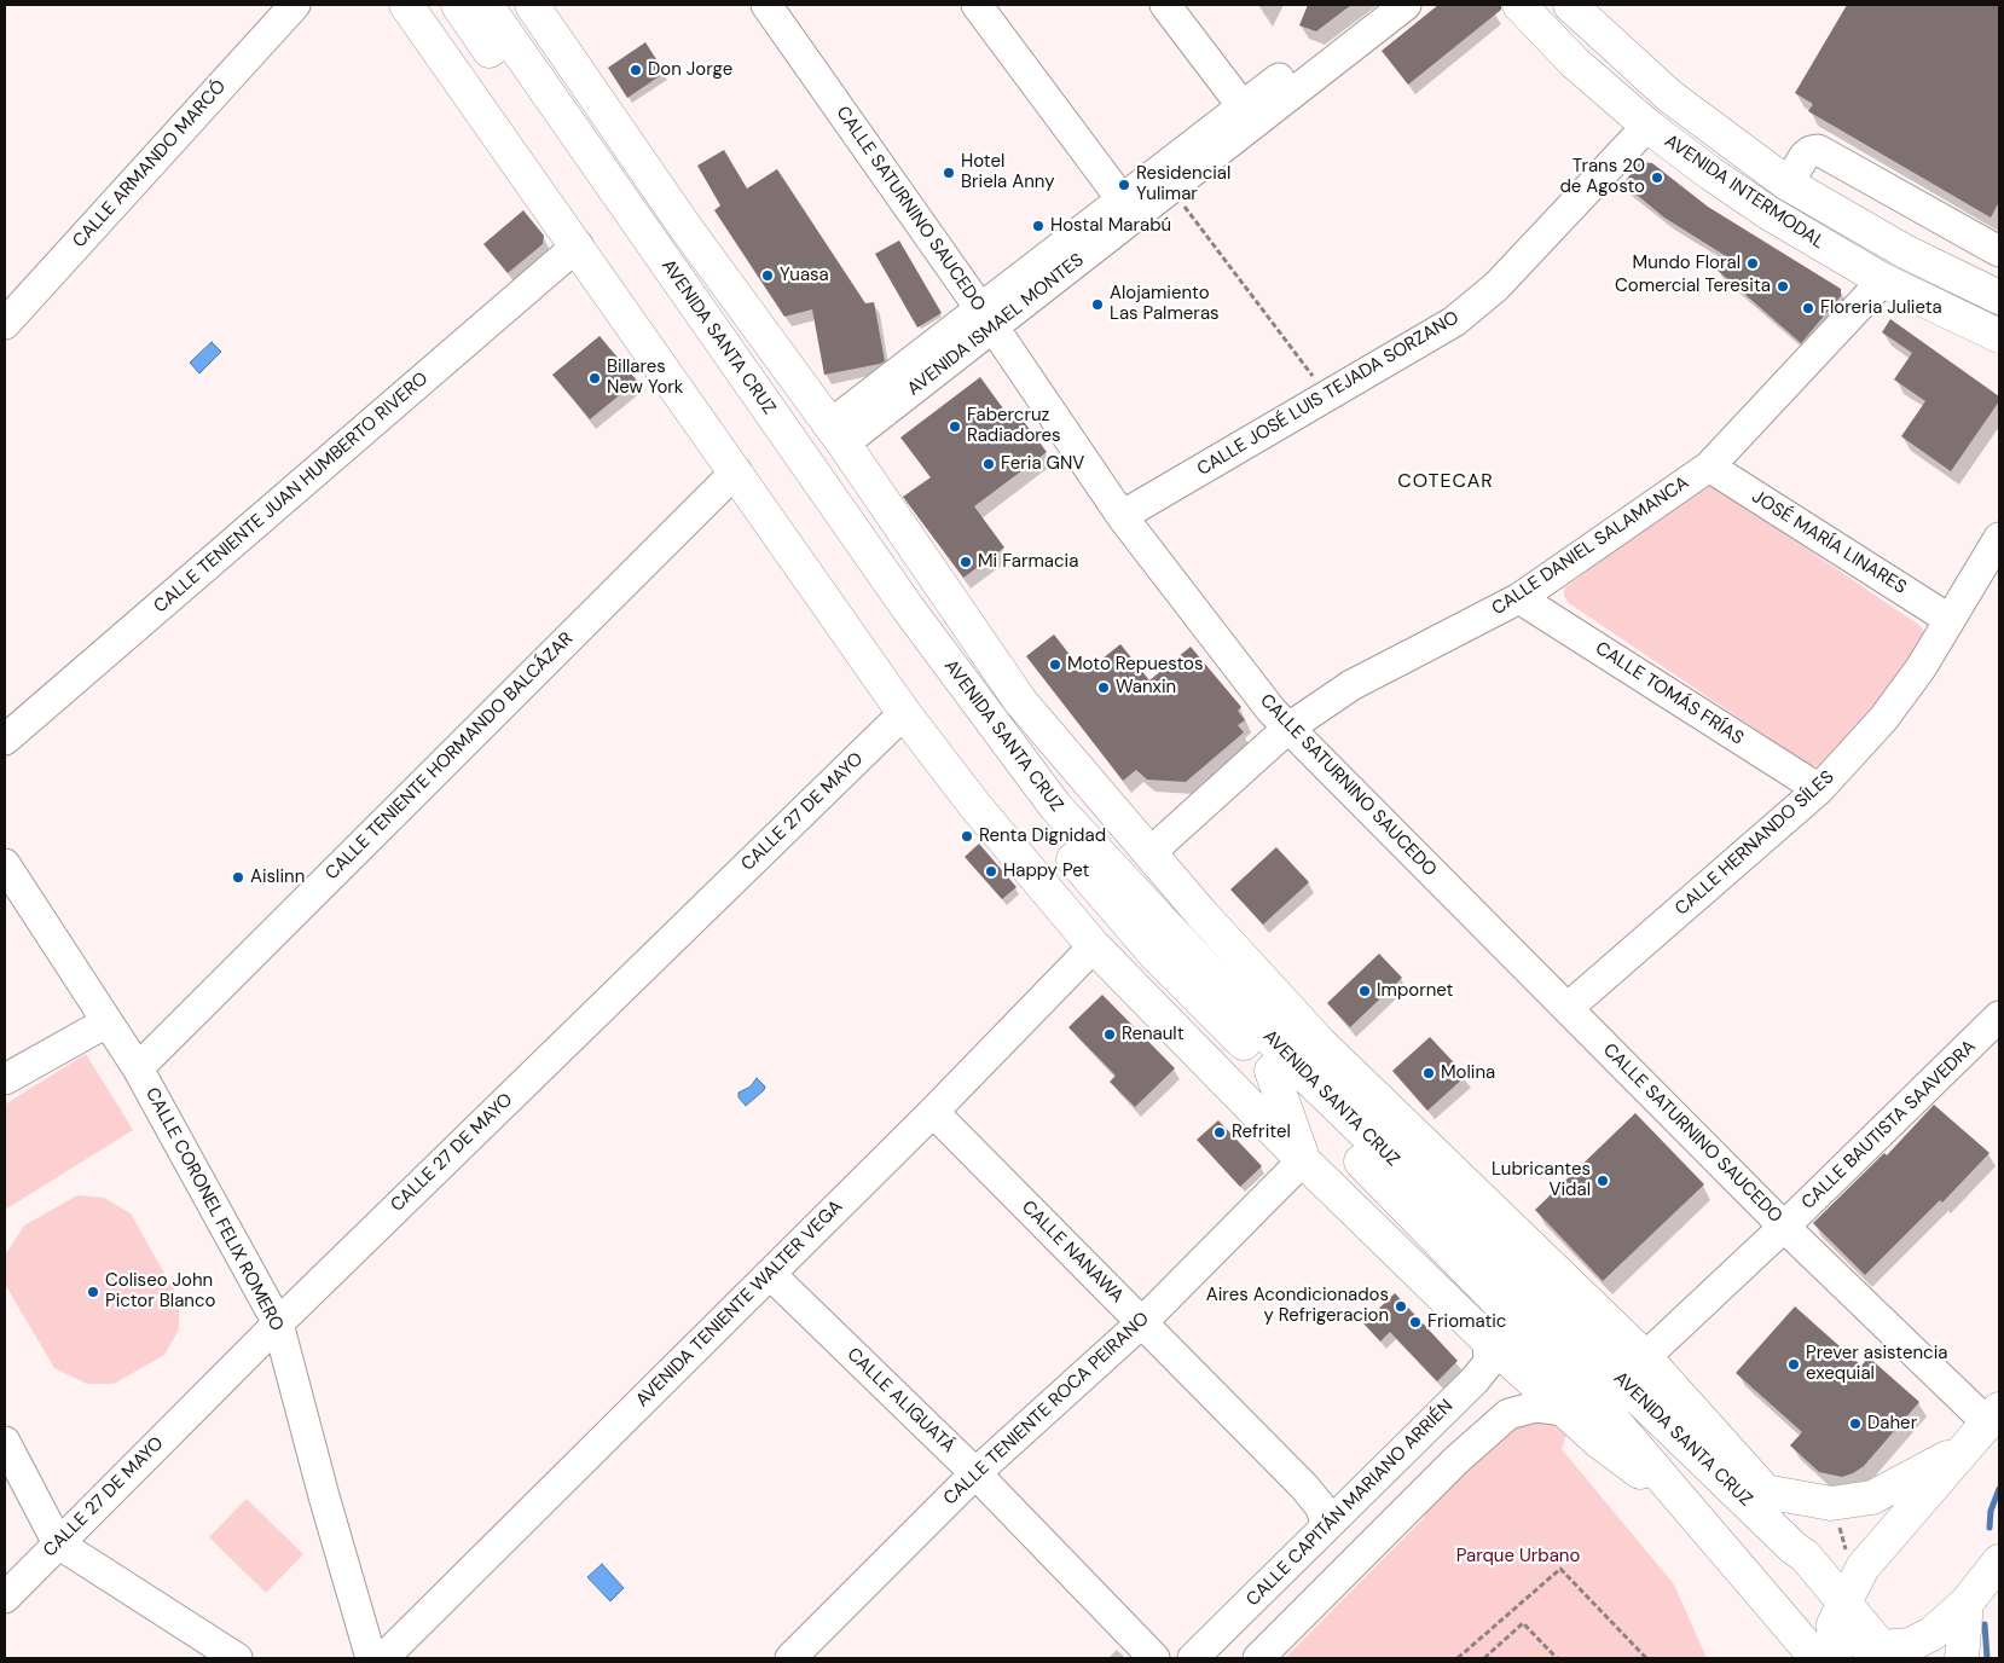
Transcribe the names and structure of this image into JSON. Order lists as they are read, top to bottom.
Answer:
{
  "streets": {
    "main road": ["AVENIDA INTERMODAL", "AVENIDA SANTA CRUZ"],
    "street": [
      "CALLE ARMANDO MARCÓ",
      "CALLE SATURNINO SAUCEDO",
      "AVENIDA ISMAEL MONTES",
      "CALLE JOSÉ LUIS TEJADA SORZANO",
      "CALLE TENIENTE JUAN HUMBERTO RIVERO",
      "JOSÉ MARÍA LINARES",
      "CALLE DANIEL SALAMANCA",
      "CALLE TOMÁS FRÍAS",
      "CALLE TENIENTE HORMANDO BALCÁZAR",
      "CALLE 27 DE MAYO",
      "CALLE HERNANDO SÍLES",
      "CALLE BAUTISTA SAAVEDRA",
      "CALLE CORONEL FELIX ROMERO",
      "CALLE NANAWA",
      "AVENIDA TENIENTE WALTER VEGA",
      "CALLE ALIGUATÁ",
      "CALLE TENIENTE ROCA PEIRANO",
      "CALLE CAPITÁN MARIANO ARRIÉN"
    ]
  },
  "crossings": [
    ["AVENIDA INTERMODAL", "CALLE JOSÉ LUIS TEJADA SORZANO"],
    ["AVENIDA INTERMODAL", "CALLE DANIEL SALAMANCA"],
    ["CALLE SATURNINO SAUCEDO", "AVENIDA ISMAEL MONTES"],
    ["CALLE SATURNINO SAUCEDO", "CALLE JOSÉ LUIS TEJADA SORZANO"],
    ["CALLE SATURNINO SAUCEDO", "CALLE DANIEL SALAMANCA"],
    ["CALLE SATURNINO SAUCEDO", "CALLE HERNANDO SÍLES"],
    ["CALLE SATURNINO SAUCEDO", "CALLE BAUTISTA SAAVEDRA"],
    ["AVENIDA ISMAEL MONTES", "AVENIDA SANTA CRUZ"],
    ["AVENIDA SANTA CRUZ", "CALLE TENIENTE JUAN HUMBERTO RIVERO"],
    ["AVENIDA SANTA CRUZ", "CALLE DANIEL SALAMANCA"],
    ["AVENIDA SANTA CRUZ", "CALLE TENIENTE HORMANDO BALCÁZAR"],
    ["AVENIDA SANTA CRUZ", "CALLE 27 DE MAYO"],
    ["AVENIDA SANTA CRUZ", "CALLE BAUTISTA SAAVEDRA"],
    ["AVENIDA SANTA CRUZ", "AVENIDA TENIENTE WALTER VEGA"],
    ["AVENIDA SANTA CRUZ", "CALLE TENIENTE ROCA PEIRANO"],
    ["AVENIDA SANTA CRUZ", "CALLE CAPITÁN MARIANO ARRIÉN"],
    ["JOSÉ MARÍA LINARES", "CALLE DANIEL SALAMANCA"],
    ["JOSÉ MARÍA LINARES", "CALLE HERNANDO SÍLES"],
    ["CALLE DANIEL SALAMANCA", "CALLE TOMÁS FRÍAS"],
    ["CALLE TOMÁS FRÍAS", "CALLE HERNANDO SÍLES"],
    ["CALLE TENIENTE HORMANDO BALCÁZAR", "CALLE CORONEL FELIX ROMERO"],
    ["CALLE 27 DE MAYO", "CALLE CORONEL FELIX ROMERO"],
    ["CALLE NANAWA", "AVENIDA TENIENTE WALTER VEGA"],
    ["CALLE NANAWA", "CALLE TENIENTE ROCA PEIRANO"],
    ["CALLE NANAWA", "CALLE CAPITÁN MARIANO ARRIÉN"],
    ["AVENIDA TENIENTE WALTER VEGA", "CALLE ALIGUATÁ"],
    ["CALLE ALIGUATÁ", "CALLE TENIENTE ROCA PEIRANO"]
  ],
  "districts": ["COTECAR"],
  "parks": ["Parque Urbano"],
  "places": [
    "Don Jorge",
    "Hotel Briela Anny",
    "Trans 20 de Agosto",
    "Residencial Yulimar",
    "Hostal Marabú",
    "Mundo Floral",
    "Yuasa",
    "Comercial Teresita",
    "Alojamiento Las Palmeras",
    "Floreria Julieta",
    "Billares New York",
    "Fabercruz Radiadores",
    "Feria GNV",
    "Mi Farmacia",
    "Moto Repuestos",
    "Wanxin",
    "Renta Dignidad",
    "Happy Pet",
    "Aislinn",
    "Impornet",
    "Renault",
    "Molina",
    "Refritel",
    "Lubricantes Vidal",
    "Coliseo John Pictor Blanco",
    "Aires Acondicionados y Refrigeracion",
    "Friomatic",
    "Prever asistencia exequial",
    "Daher"
  ]
}
